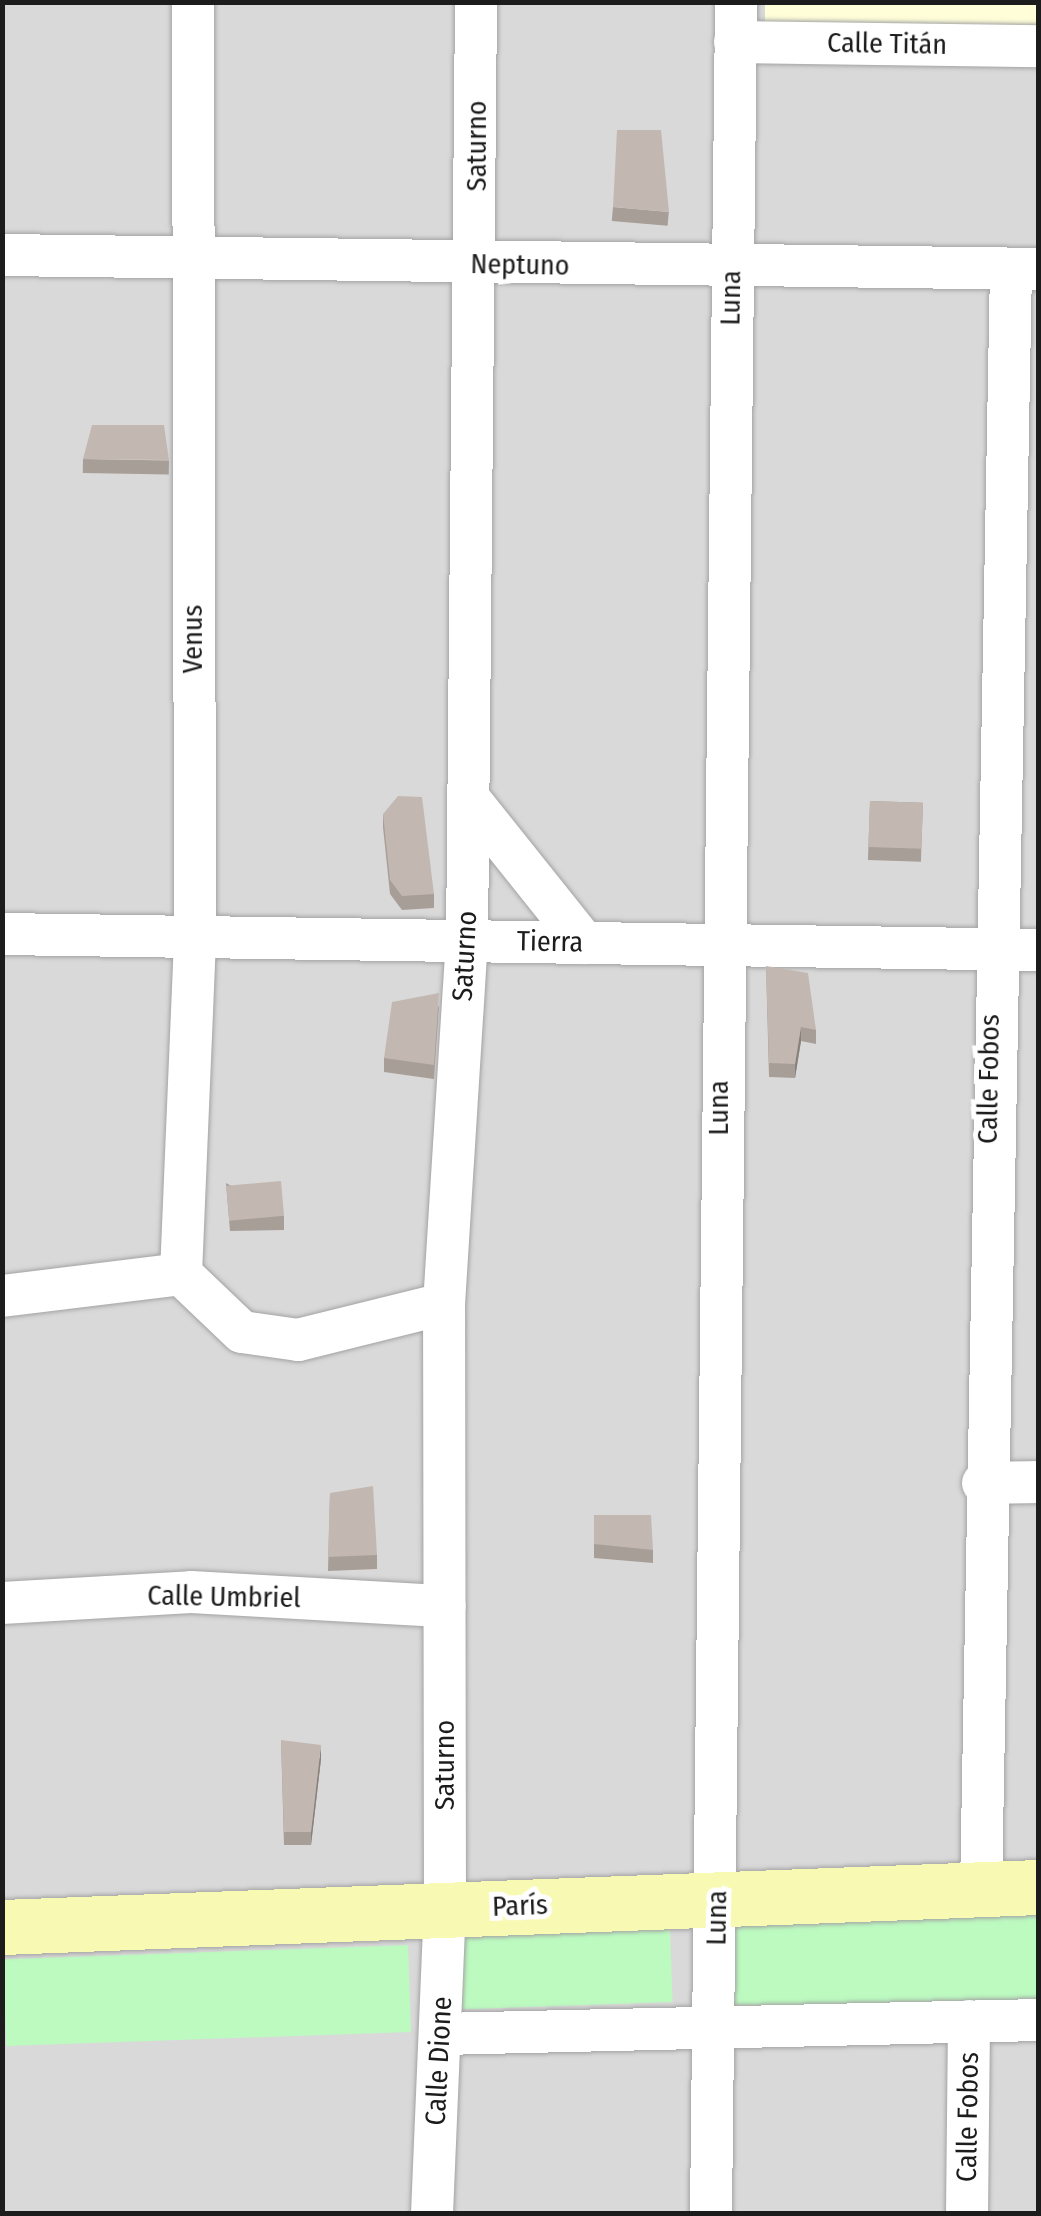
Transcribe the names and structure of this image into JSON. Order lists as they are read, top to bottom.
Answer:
{
  "streets": {
    "street": [
      "Calle Titán",
      "Saturno",
      "Neptuno",
      "Luna",
      "Venus",
      "Tierra",
      "Calle Fobos",
      "Calle Umbriel",
      "París",
      "Calle Dione"
    ]
  },
  "crossings": [
    ["Calle Titán", "Luna"],
    ["Saturno", "Neptuno"],
    ["Saturno", "Tierra"],
    ["Saturno", "Calle Umbriel"],
    ["Saturno", "París"],
    ["Saturno", "Calle Dione"],
    ["Neptuno", "Luna"],
    ["Neptuno", "Venus"],
    ["Neptuno", "Calle Fobos"],
    ["Luna", "Tierra"],
    ["Luna", "París"],
    ["Venus", "Tierra"],
    ["Tierra", "Calle Fobos"],
    ["Calle Fobos", "París"],
    ["París", "Calle Dione"]
  ]
}
